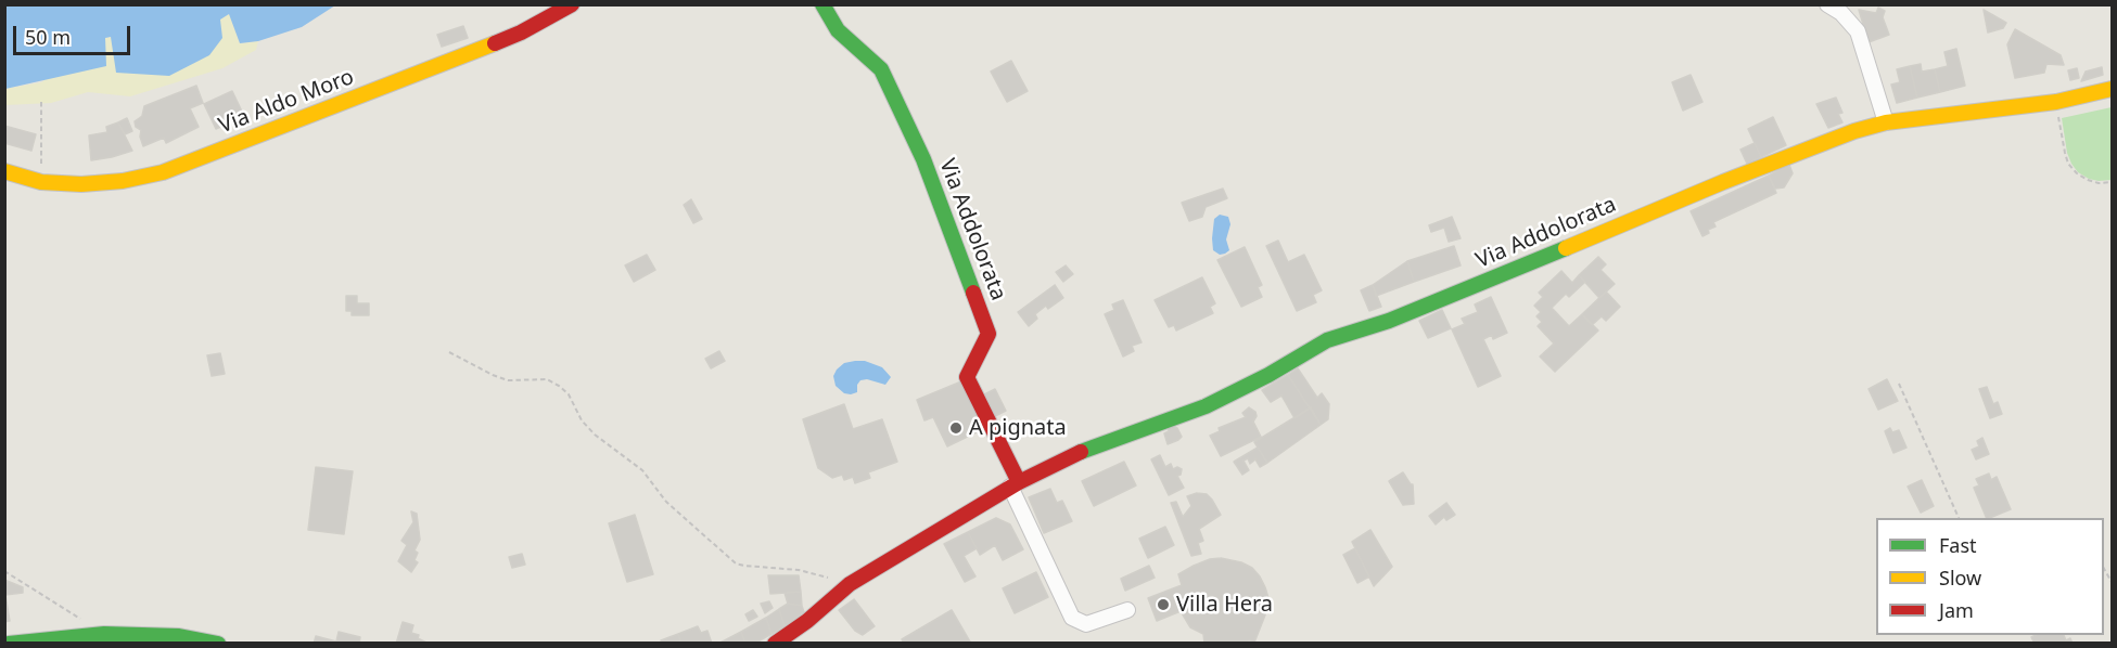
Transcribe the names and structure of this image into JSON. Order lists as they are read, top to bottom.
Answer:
{
  "streets": {
    "street": ["Via Aldo Moro", "Via Addolorata"]
  },
  "places": ["A pignata", "Villa Hera"],
  "legend": ["Fast", "Slow", "Jam"],
  "scale_bar": "50 m"
}
